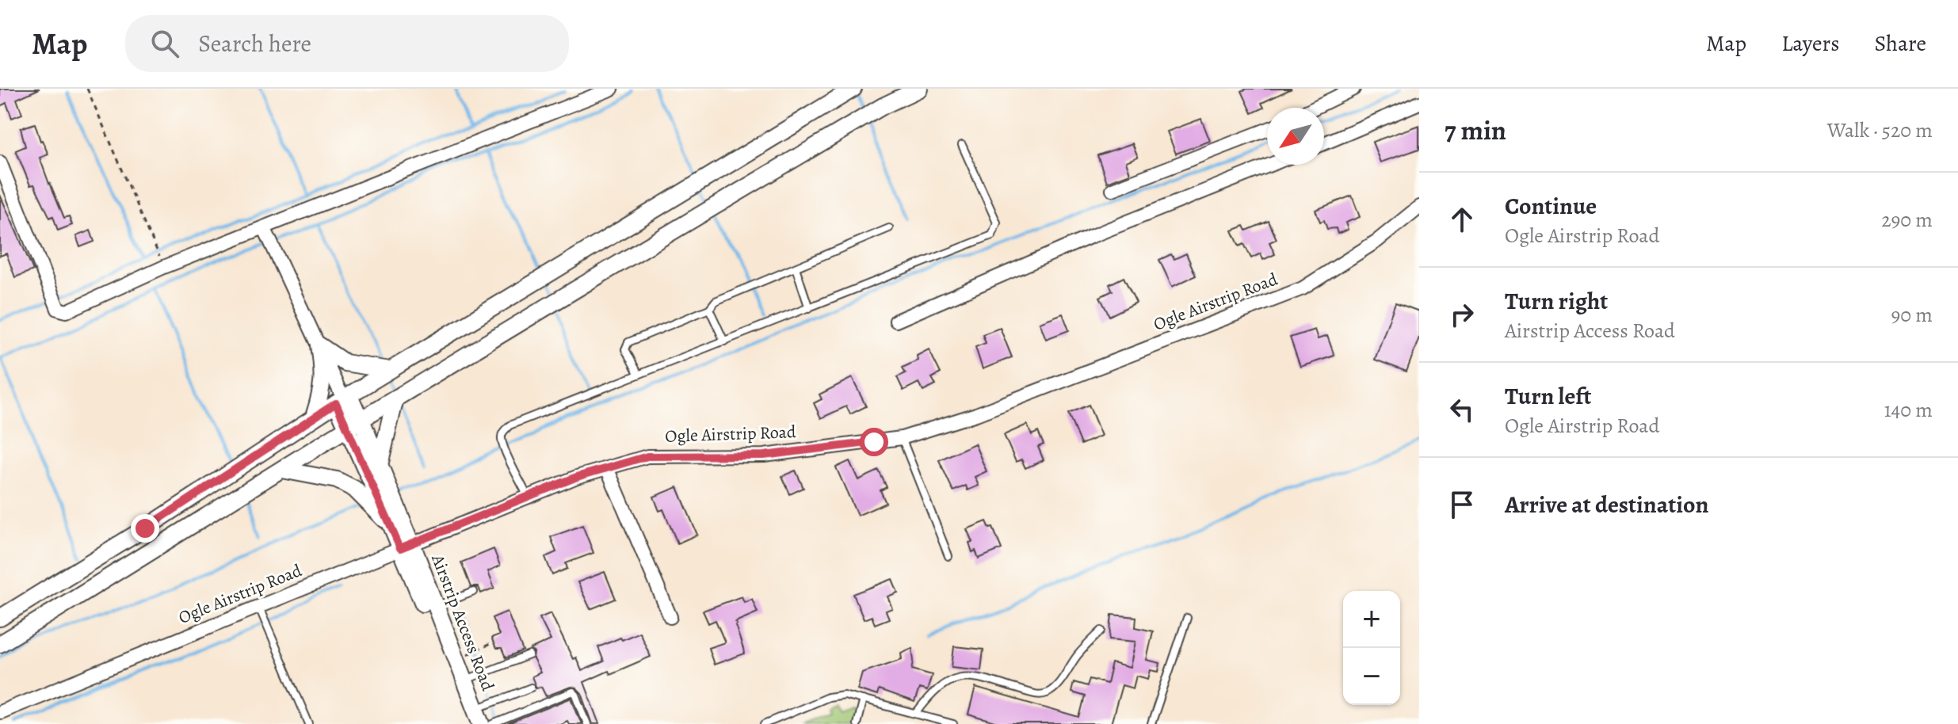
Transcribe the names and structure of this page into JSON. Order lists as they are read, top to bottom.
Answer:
{
  "streets": {
    "street": ["Ogle Airstrip Road", "Airstrip Access Road"]
  },
  "crossings": [
    ["Ogle Airstrip Road", "Airstrip Access Road"]
  ],
  "north": "bottom left",
  "page": {
    "header": "Map",
    "search": "Search here",
    "nav": ["Map", "Layers", "Share"],
    "heading": ["7 min", "Walk · 520 m"],
    "list": [
      ["Continue", "Ogle Airstrip Road", "290 m"],
      ["Turn right", "Airstrip Access Road", "90 m"],
      ["Turn left", "Ogle Airstrip Road", "140 m"],
      "Arrive at destination"
    ],
    "map_buttons": ["+", "−"]
  }
}
